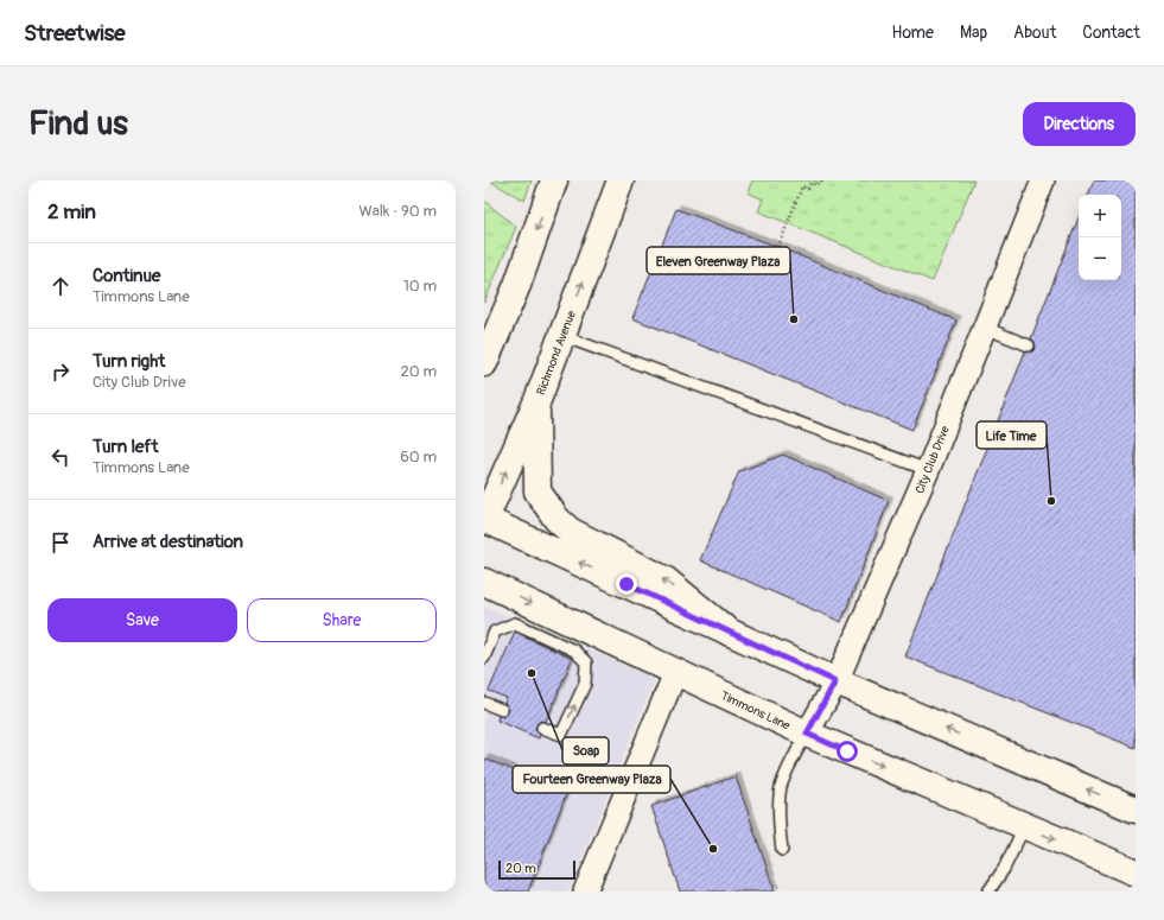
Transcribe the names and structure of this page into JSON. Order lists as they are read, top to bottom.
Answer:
{
  "streets": {
    "street": ["Richmond Avenue", "City Club Drive", "Timmons Lane"]
  },
  "crossings": [
    ["City Club Drive", "Timmons Lane"]
  ],
  "places": [
    "Eleven Greenway Plaza",
    "Life Time",
    "Soap",
    "Fourteen Greenway Plaza"
  ],
  "scale_bar": "20 m",
  "page": {
    "header": "Streetwise",
    "nav": [
      "Home",
      "Map",
      "About",
      "Contact"
    ],
    "buttons": [
      "Directions",
      ["Save", "Share"]
    ],
    "title": "Find us",
    "heading": ["2 min", "Walk · 90 m"],
    "map_buttons": ["+", "−"],
    "list": [
      ["Continue", "Timmons Lane", "10 m"],
      ["Turn right", "City Club Drive", "20 m"],
      ["Turn left", "Timmons Lane", "60 m"],
      "Arrive at destination"
    ],
    "scale": "20 m"
  }
}
